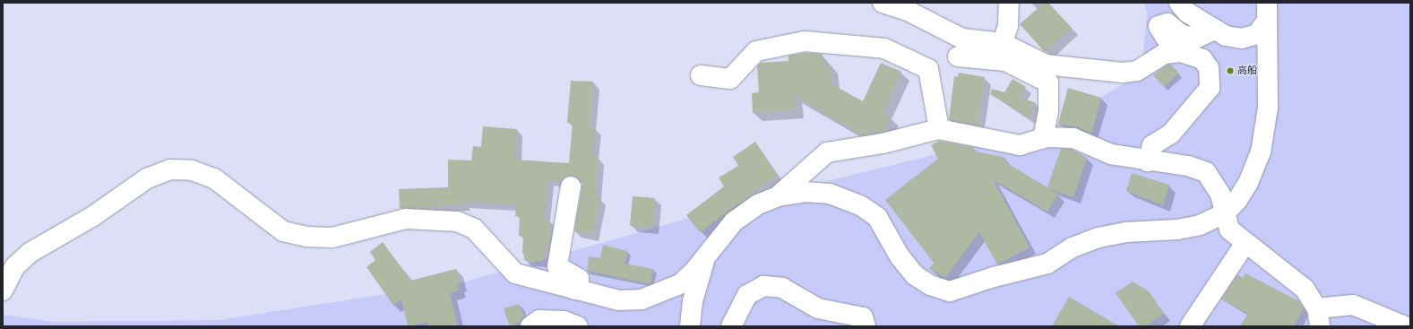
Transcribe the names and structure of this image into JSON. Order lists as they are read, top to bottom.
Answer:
{
  "places": ["高船"]
}
